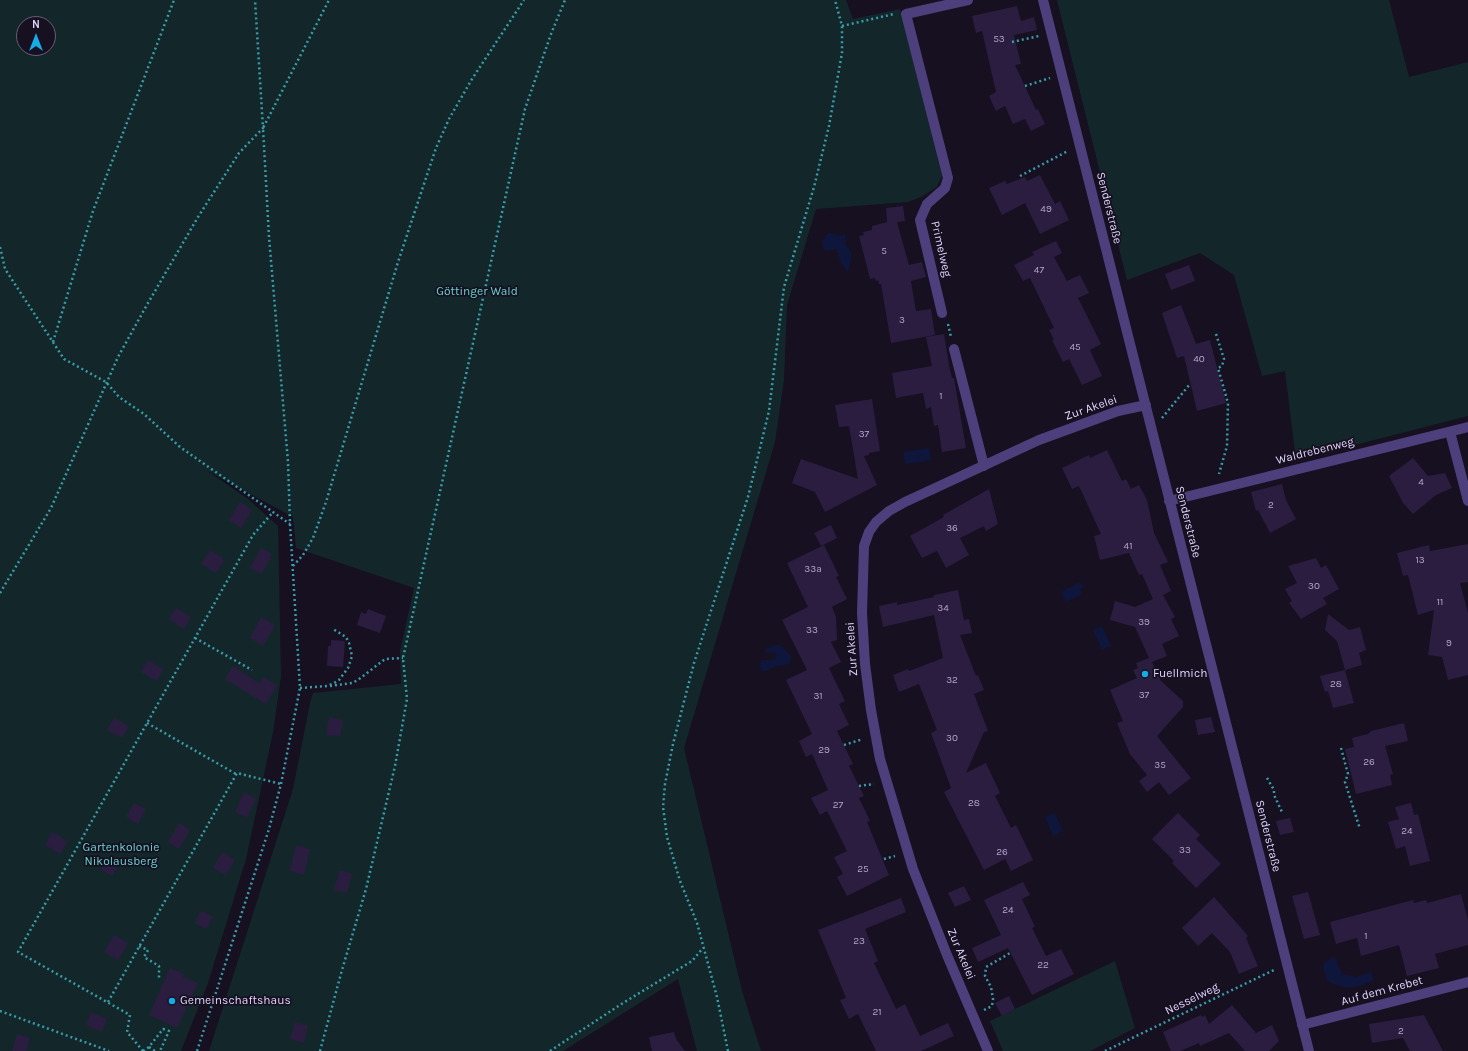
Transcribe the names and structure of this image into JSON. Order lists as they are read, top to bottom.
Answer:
{
  "streets": {
    "street": [
      "Senderstraße",
      "Primelweg",
      "Zur Akelei",
      "Waldrebenweg",
      "Auf dem Krebet"
    ],
    "path": ["Nesselweg"]
  },
  "crossings": [
    ["Senderstraße", "Zur Akelei"],
    ["Senderstraße", "Waldrebenweg"],
    ["Senderstraße", "Auf dem Krebet"],
    ["Senderstraße", "Nesselweg"]
  ],
  "parks": ["Göttinger Wald", "Gartenkolonie Nikolausberg"],
  "places": ["Fuellmich", "Gemeinschaftshaus"],
  "house_numbers": [
    "53",
    "49",
    "5",
    "47",
    "3",
    "45",
    "40",
    "1",
    "37",
    "4",
    "2",
    "36",
    "41",
    "13",
    "33a",
    "30",
    "11",
    "34",
    "39",
    "33",
    "9",
    "32",
    "28",
    "37",
    "31",
    "30",
    "29",
    "26",
    "35",
    "28",
    "27",
    "24",
    "33",
    "26",
    "25",
    "24",
    "1",
    "23",
    "22",
    "21",
    "2"
  ],
  "north": "top"
}
